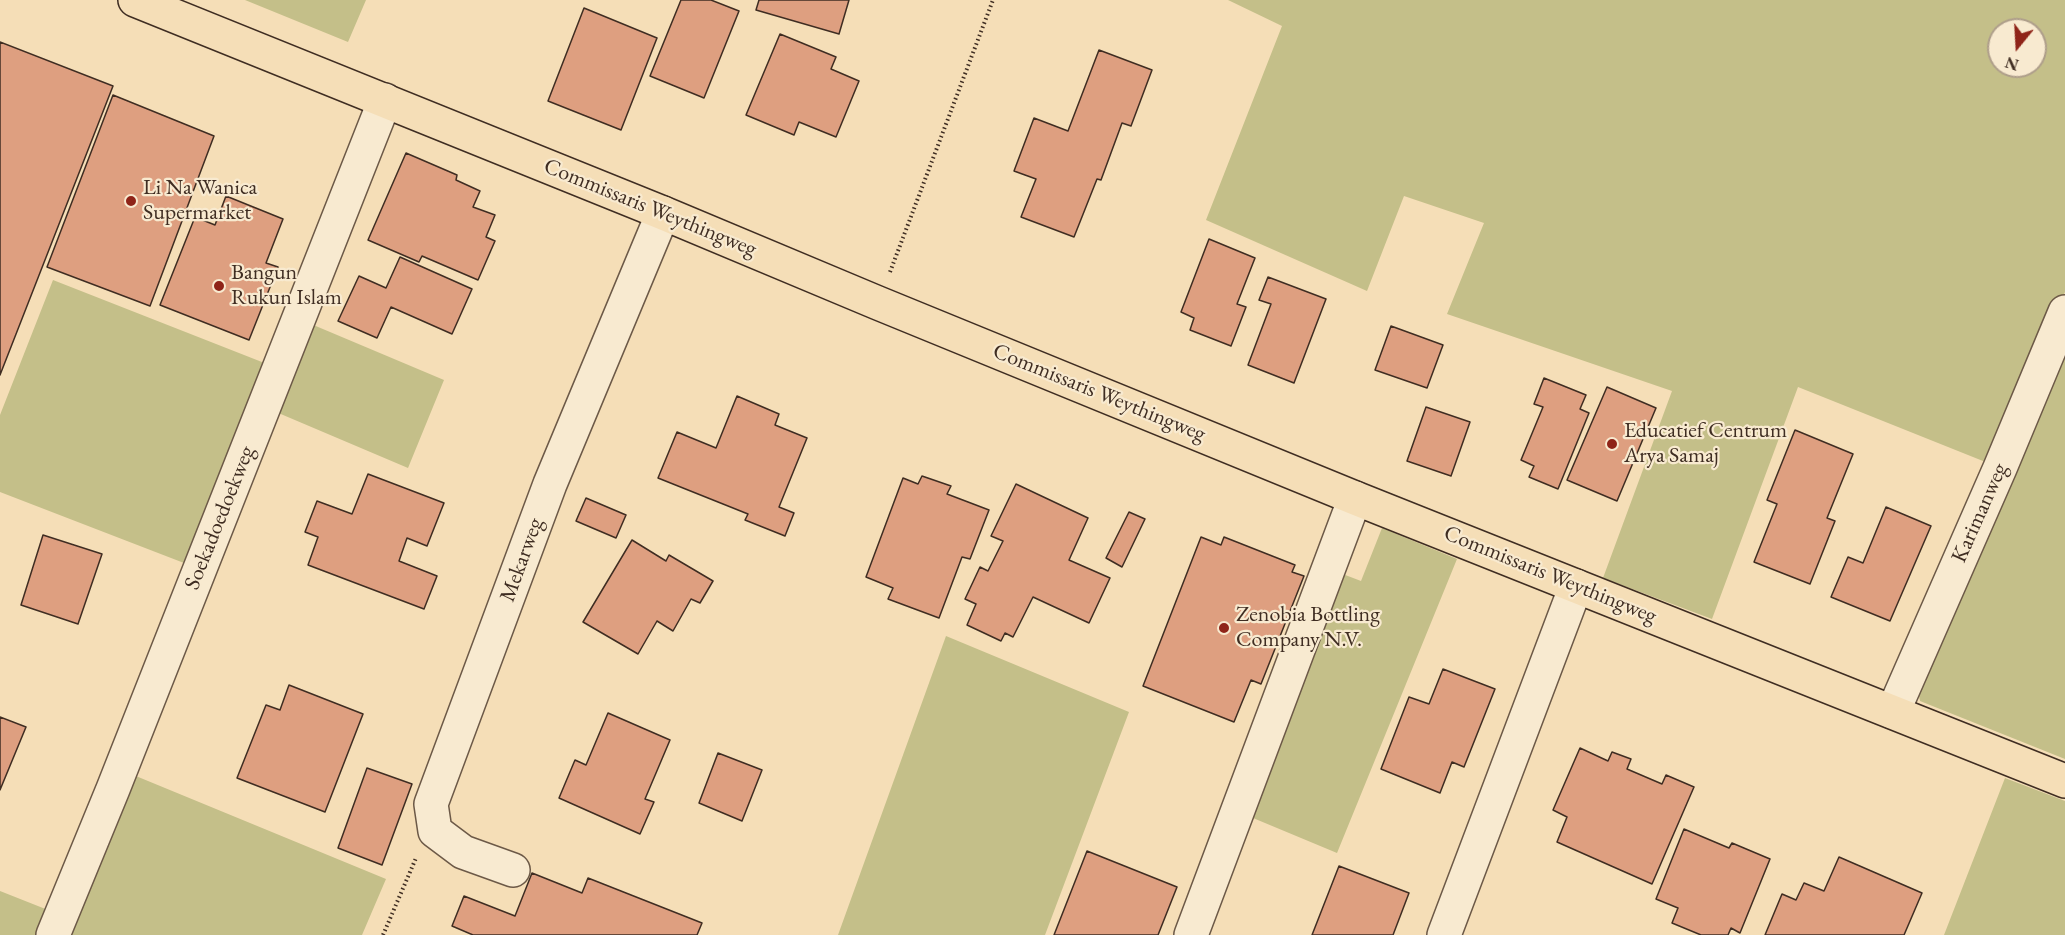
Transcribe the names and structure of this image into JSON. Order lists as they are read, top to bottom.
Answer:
{
  "streets": {
    "main road": ["Commissaris Weythingweg"],
    "street": ["Karimanweg", "Soekadoedoekweg", "Mekarweg"]
  },
  "crossings": [
    ["Commissaris Weythingweg", "Karimanweg"],
    ["Commissaris Weythingweg", "Soekadoedoekweg"],
    ["Commissaris Weythingweg", "Mekarweg"]
  ],
  "places": [
    "Li Na Wanica Supermarket",
    "Bangun Rukun Islam",
    "Educatief Centrum Arya Samaj",
    "Zenobia Bottling Company N.V."
  ],
  "north": "bottom"
}
